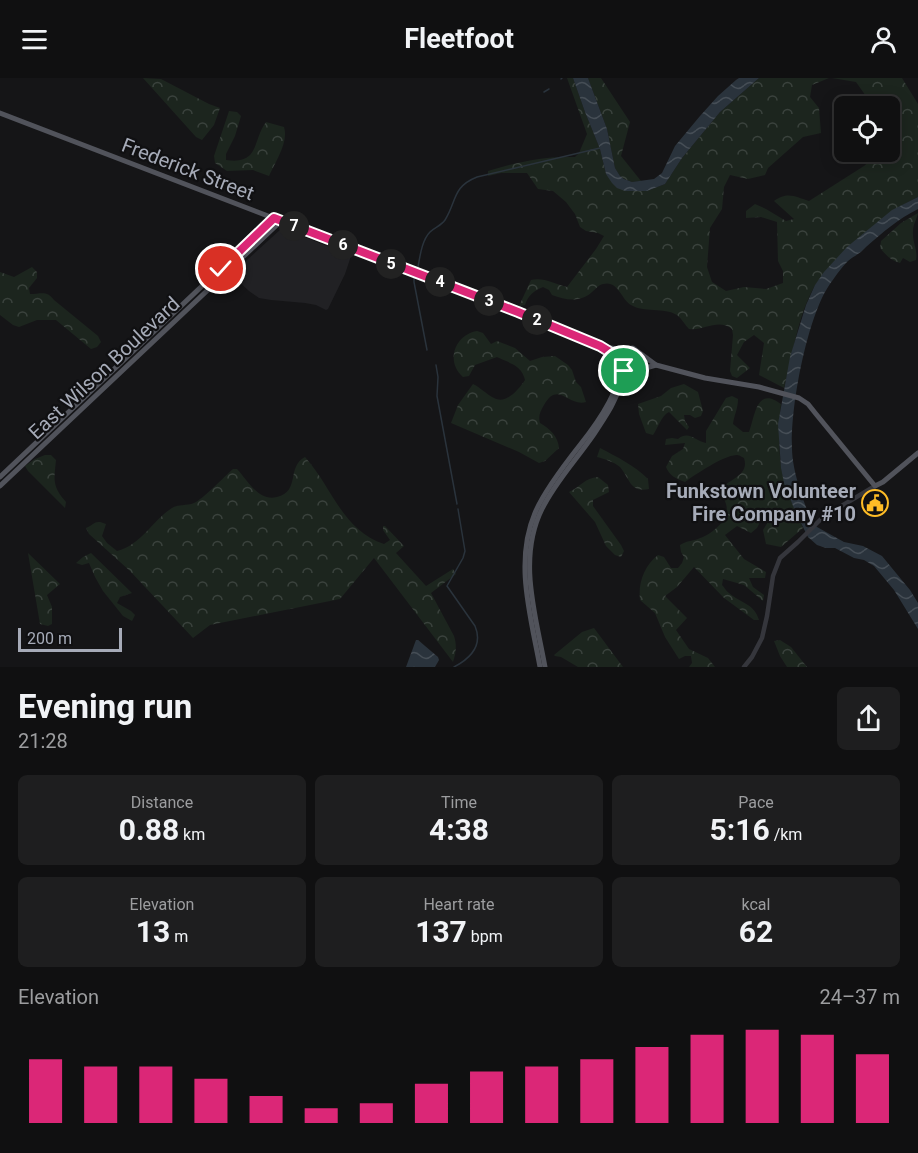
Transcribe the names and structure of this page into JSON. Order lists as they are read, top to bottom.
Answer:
{
  "streets": {
    "main road": ["Frederick Street", "East Wilson Boulevard"]
  },
  "crossings": [
    ["Frederick Street", "East Wilson Boulevard"]
  ],
  "places": {
    "public building": ["Funkstown Volunteer Fire Company #10"]
  },
  "scale_bar": "200 m",
  "page": {
    "header": "Fleetfoot",
    "pins": [
      "7",
      "6",
      "5",
      "4",
      "3",
      "2"
    ],
    "scale": "200 m",
    "heading": ["Evening run", "21:28"],
    "stats": [
      ["Distance", "0.88 km"],
      ["Time", "4:38"],
      ["Pace", "5:16 /km"],
      ["Elevation", "13 m"],
      ["Heart rate", "137 bpm"],
      ["kcal", "62"]
    ],
    "chart": ["Elevation", "24–37 m"]
  }
}
